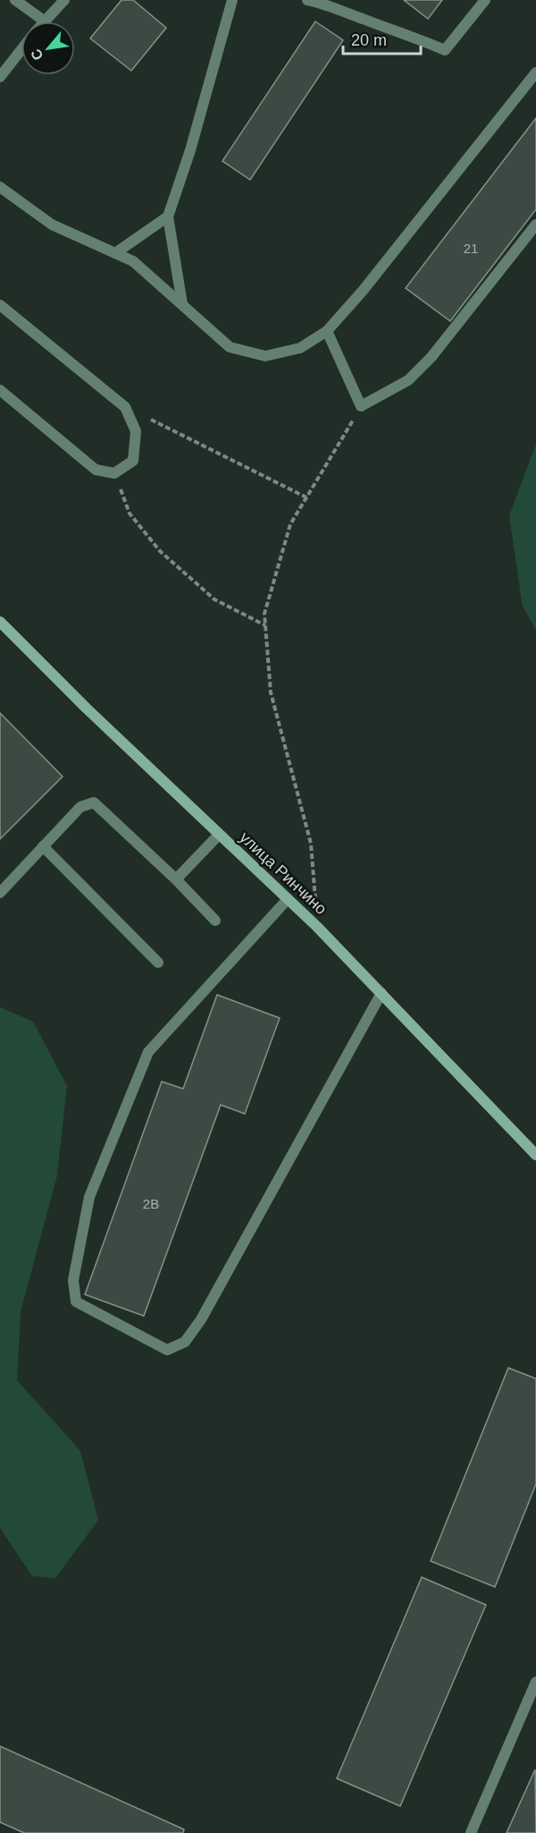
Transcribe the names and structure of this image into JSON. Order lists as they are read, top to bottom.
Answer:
{
  "streets": {
    "street": ["улица Ринчино"]
  },
  "house_numbers": ["21", "2В"],
  "scale_bar": "20 m",
  "north": "bottom left"
}
